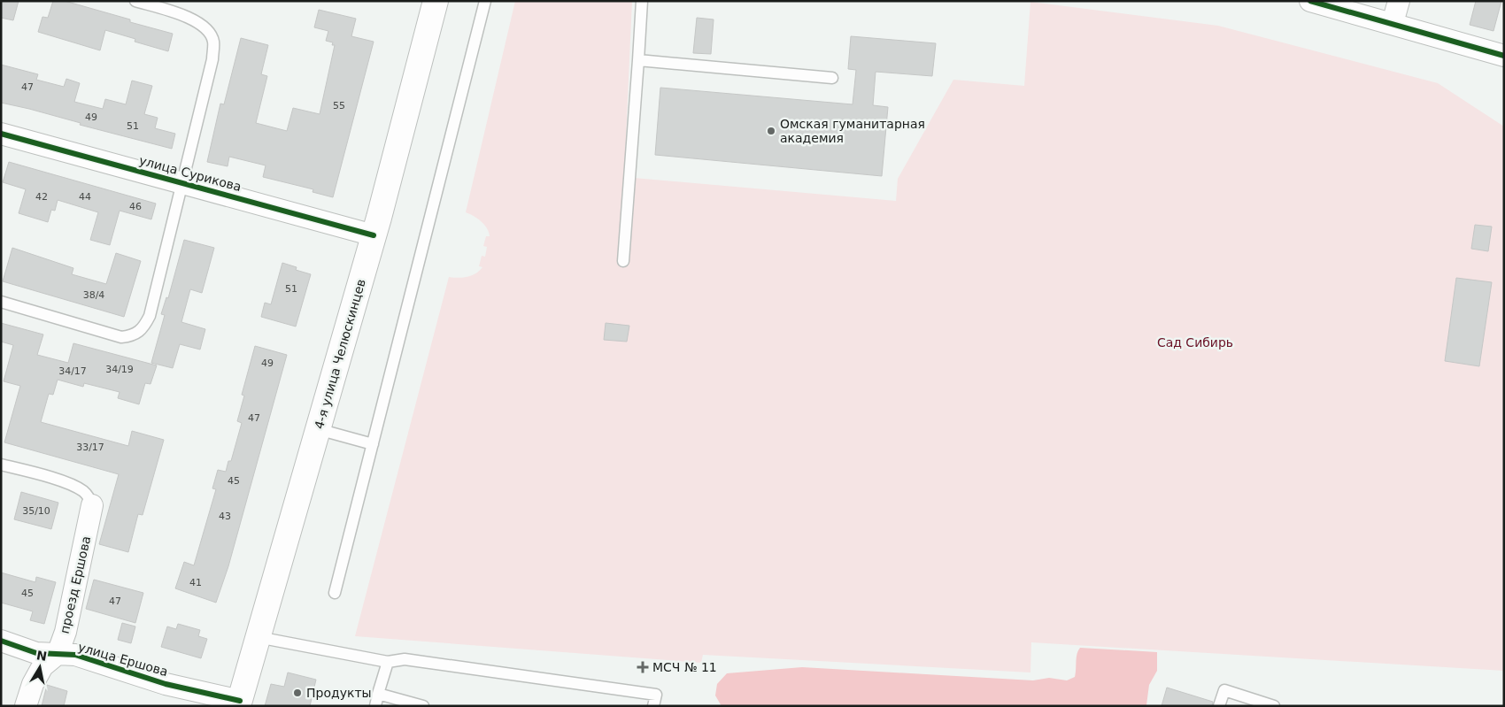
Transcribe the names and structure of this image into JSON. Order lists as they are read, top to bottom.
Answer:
{
  "streets": {
    "main road": ["4-я улица Челюскинцев"],
    "street": ["улица Сурикова", "проезд Ершова", "улица Ершова"]
  },
  "crossings": [
    ["улица Сурикова", "4-я улица Челюскинцев"],
    ["4-я улица Челюскинцев", "улица Ершова"],
    ["проезд Ершова", "улица Ершова"]
  ],
  "parks": ["Сад Сибирь"],
  "places": {
    "other": ["Омская гуманитарная академия", "Продукты"],
    "health": ["МСЧ № 11"]
  },
  "house_numbers": [
    "47",
    "55",
    "49",
    "51",
    "42",
    "44",
    "46",
    "51",
    "38/4",
    "49",
    "34/19",
    "34/17",
    "47",
    "33/17",
    "45",
    "35/10",
    "43",
    "41",
    "45",
    "47"
  ],
  "north": "top"
}
